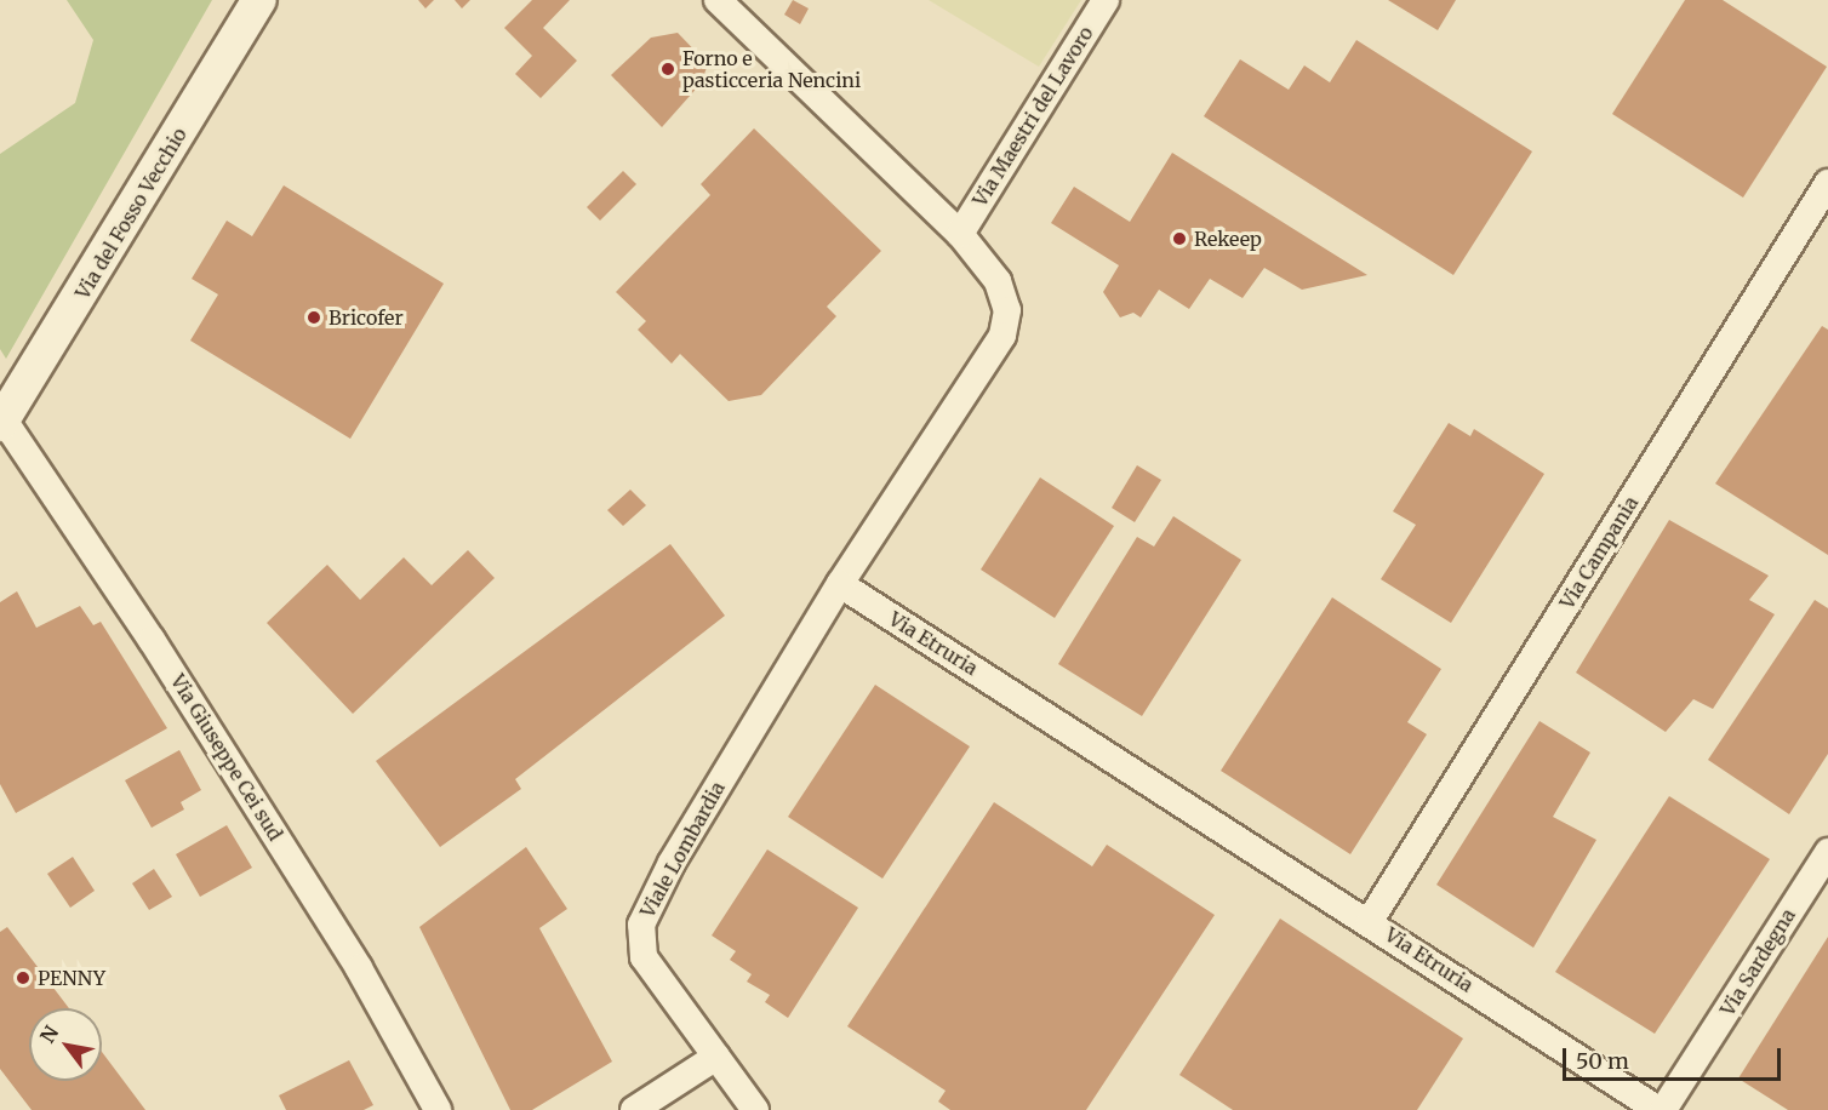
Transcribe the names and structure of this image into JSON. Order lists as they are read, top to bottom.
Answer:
{
  "streets": {
    "street": [
      "Via Maestri del Lavoro",
      "Via del Fosso Vecchio",
      "Via Campania",
      "Via Etruria",
      "Via Giuseppe Cei sud",
      "Viale Lombardia",
      "Via Sardegna"
    ]
  },
  "crossings": [
    ["Via del Fosso Vecchio", "Via Giuseppe Cei sud"],
    ["Via Campania", "Via Etruria"],
    ["Via Etruria", "Viale Lombardia"],
    ["Via Etruria", "Via Sardegna"]
  ],
  "places": [
    "Forno e pasticceria Nencini",
    "Rekeep",
    "Bricofer",
    "PENNY"
  ],
  "scale_bar": "50 m",
  "north": "top left"
}
